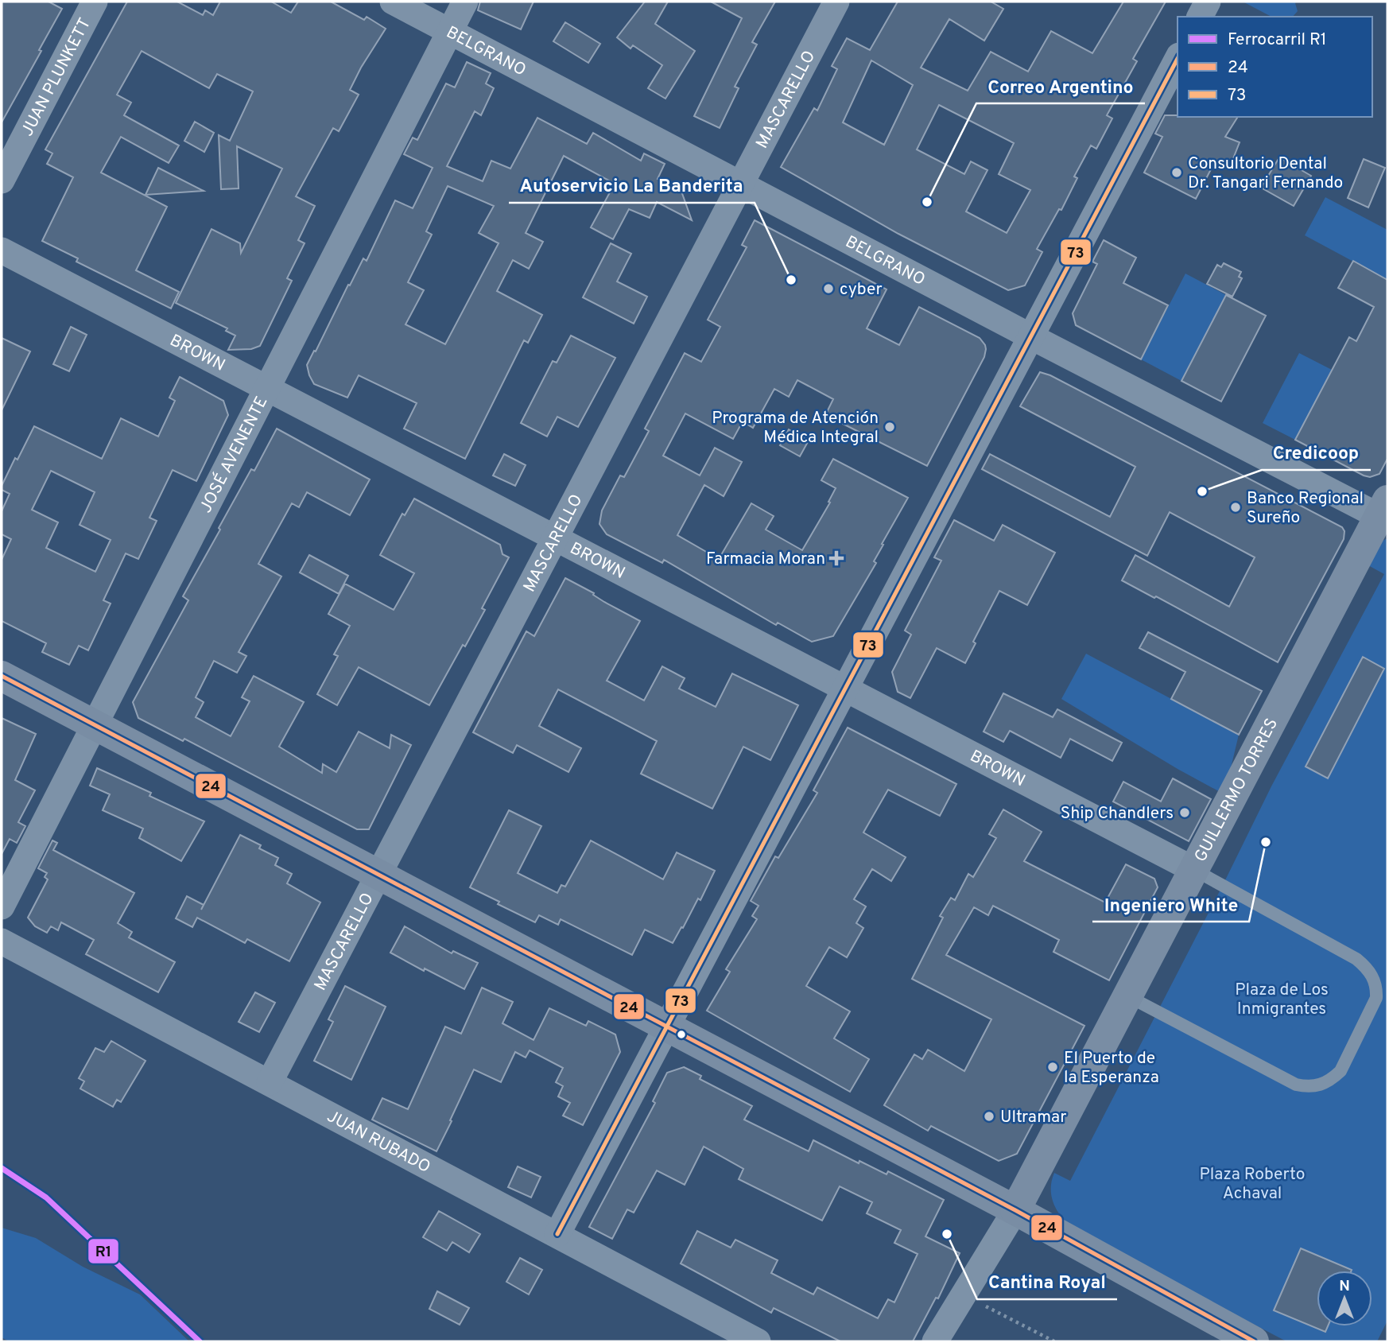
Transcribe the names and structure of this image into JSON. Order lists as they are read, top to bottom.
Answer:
{
  "streets": {
    "main road": ["GUILLERMO TORRES"],
    "street": [
      "BELGRANO",
      "JUAN PLUNKETT",
      "MASCARELLO",
      "BROWN",
      "JOSÉ AVENENTE",
      "JUAN RUBADO"
    ]
  },
  "crossings": [
    ["BELGRANO", "MASCARELLO"],
    ["BELGRANO", "JOSÉ AVENENTE"],
    ["BELGRANO", "GUILLERMO TORRES"],
    ["MASCARELLO", "BROWN"],
    ["MASCARELLO", "JUAN RUBADO"],
    ["BROWN", "JOSÉ AVENENTE"],
    ["BROWN", "GUILLERMO TORRES"]
  ],
  "parks": ["Plaza de Los Inmigrantes", "Plaza Roberto Achaval"],
  "places": {
    "other": [
      "Consultorio Dental Dr. Tangari Fernando",
      "Correo Argentino",
      "Autoservicio La Banderita",
      "cyber",
      "Programa de Atención Médica Integral",
      "Credicoop",
      "Banco Regional Sureño",
      "Ship Chandlers",
      "Ingeniero White",
      "El Puerto de la Esperanza",
      "Ultramar",
      "Cantina Royal"
    ],
    "health": ["Farmacia Moran"]
  },
  "lines": ["transit line 73", "transit line 24", "rail line R1"],
  "legend": ["Ferrocarril R1", "24", "73"],
  "north": "top"
}
